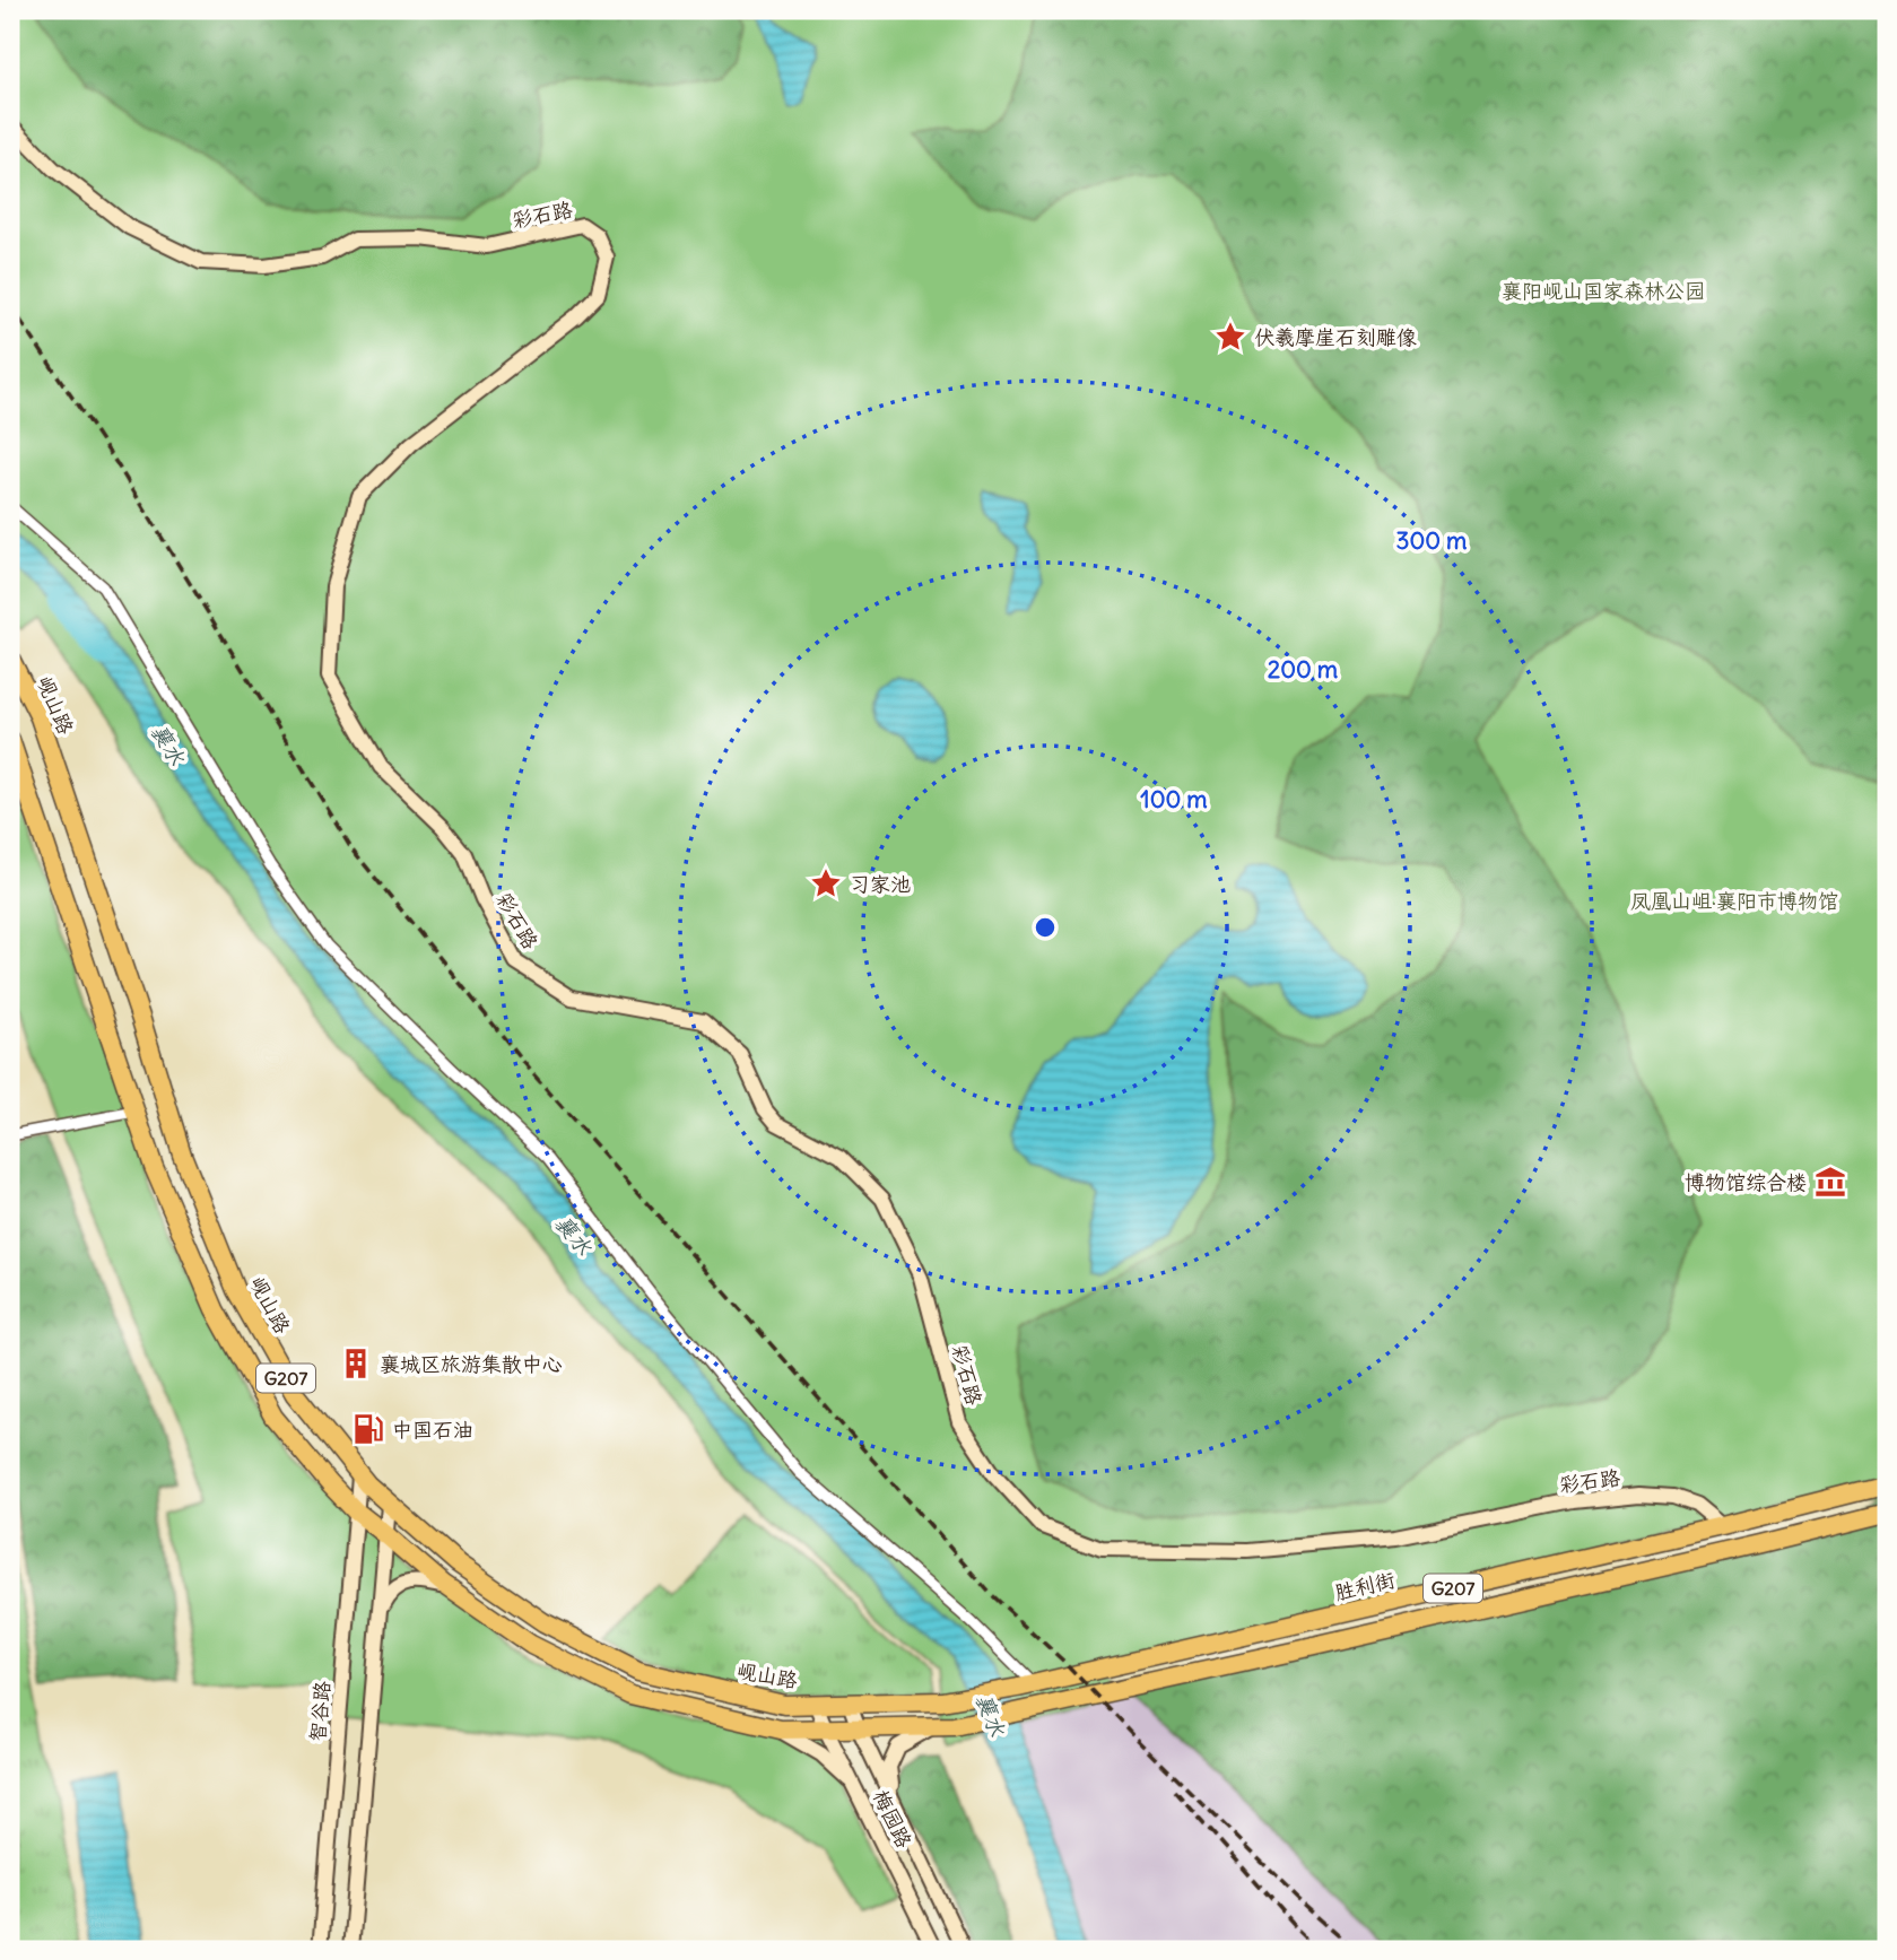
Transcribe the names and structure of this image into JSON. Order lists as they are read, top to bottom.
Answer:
{
  "streets": {
    "highway": ["岘山路", "G207", "胜利街"],
    "street": ["彩石路", "智谷路", "梅园路"]
  },
  "crossings": [
    ["彩石路", "胜利街"],
    ["岘山路", "胜利街"],
    ["岘山路", "智谷路"],
    ["岘山路", "梅园路"],
    ["G207", "智谷路"],
    ["G207", "梅园路"]
  ],
  "water": ["襄水"],
  "parks": ["襄阳岘山国家森林公园", "凤凰山岨·襄阳市博物馆"],
  "places": {
    "place": ["伏羲摩崖石刻雕像", "习家池"],
    "museum": ["博物馆综合楼"],
    "building": ["襄城区旅游集散中心"],
    "fuel station": ["中国石油"]
  },
  "rings": ["300 m", "200 m", "100 m"]
}
